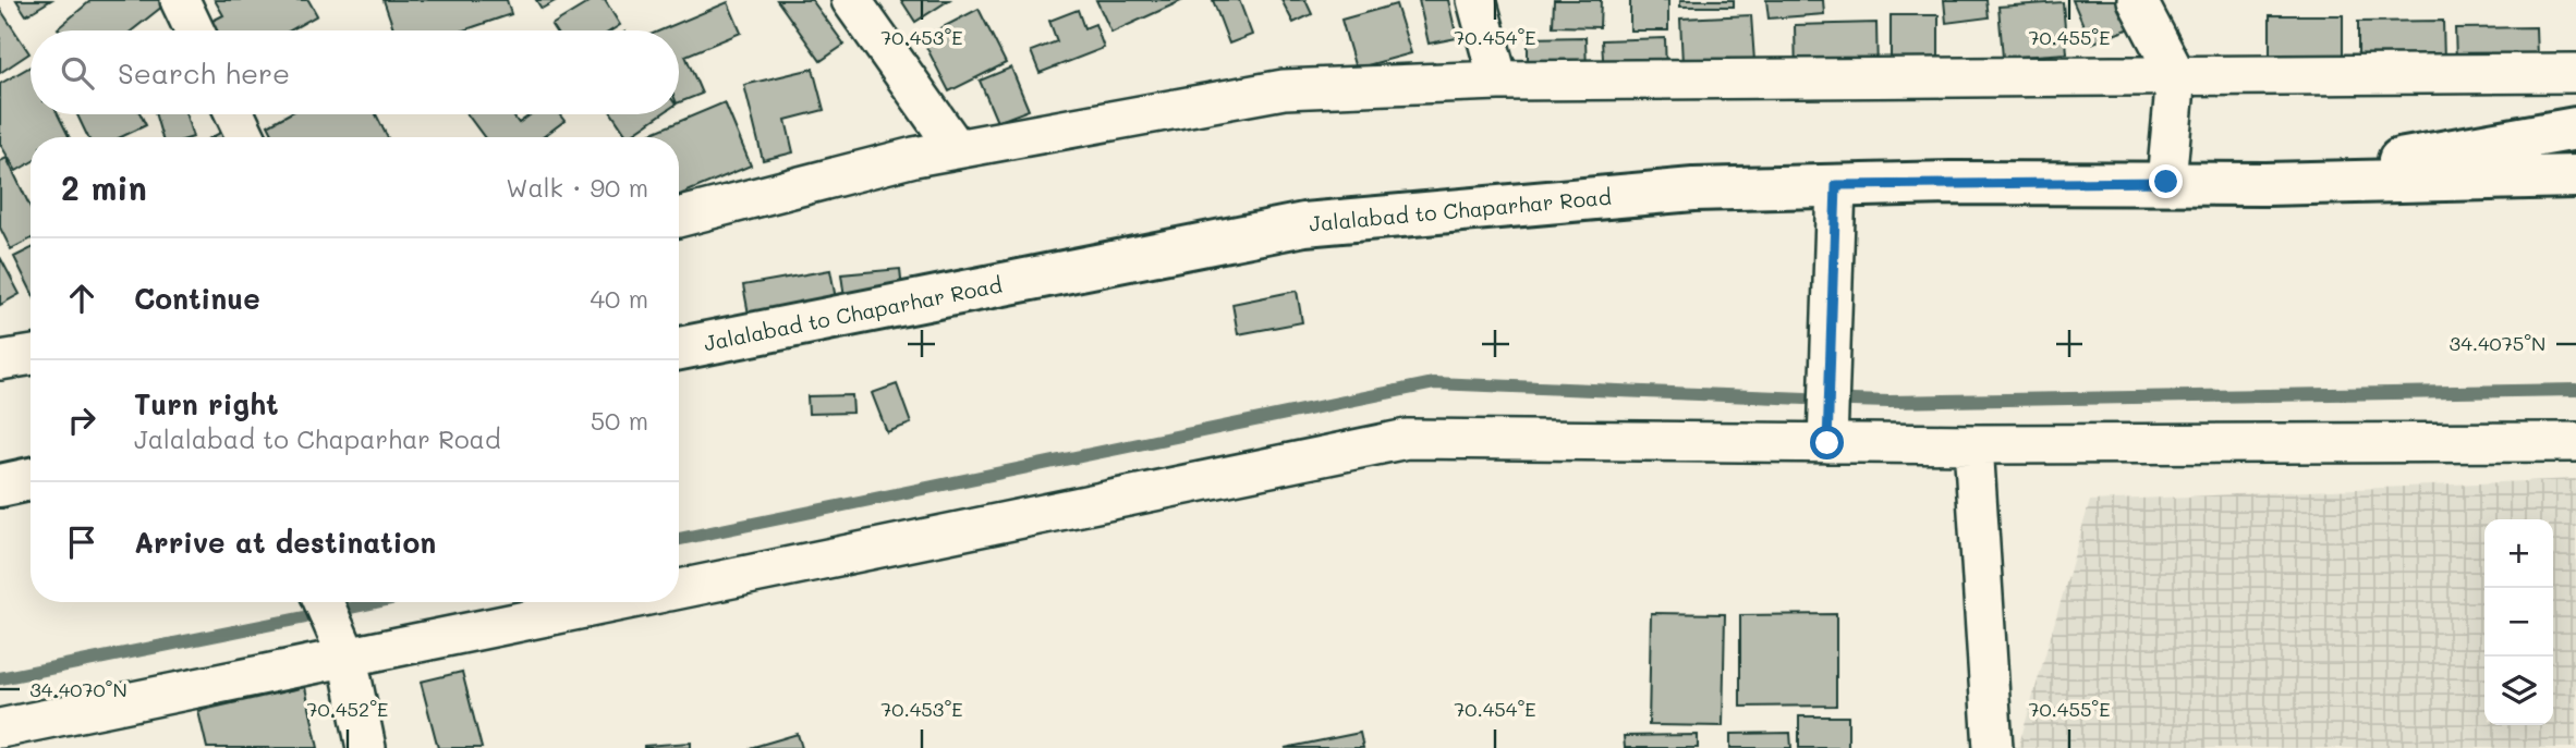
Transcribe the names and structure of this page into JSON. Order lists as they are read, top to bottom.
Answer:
{
  "streets": {
    "main road": ["Jalalabad to Chaparhar Road"]
  },
  "page": {
    "search": "Search here",
    "heading": ["2 min", "Walk · 90 m"],
    "list": [
      ["Continue", "40 m"],
      ["Turn right", "Jalalabad to Chaparhar Road", "50 m"],
      "Arrive at destination"
    ],
    "map_buttons": ["+", "−"]
  },
  "coordinates": [
    "70.453°E",
    "70.454°E",
    "70.455°E",
    "34.4075°N",
    "34.4070°N",
    "70.452°E"
  ]
}
